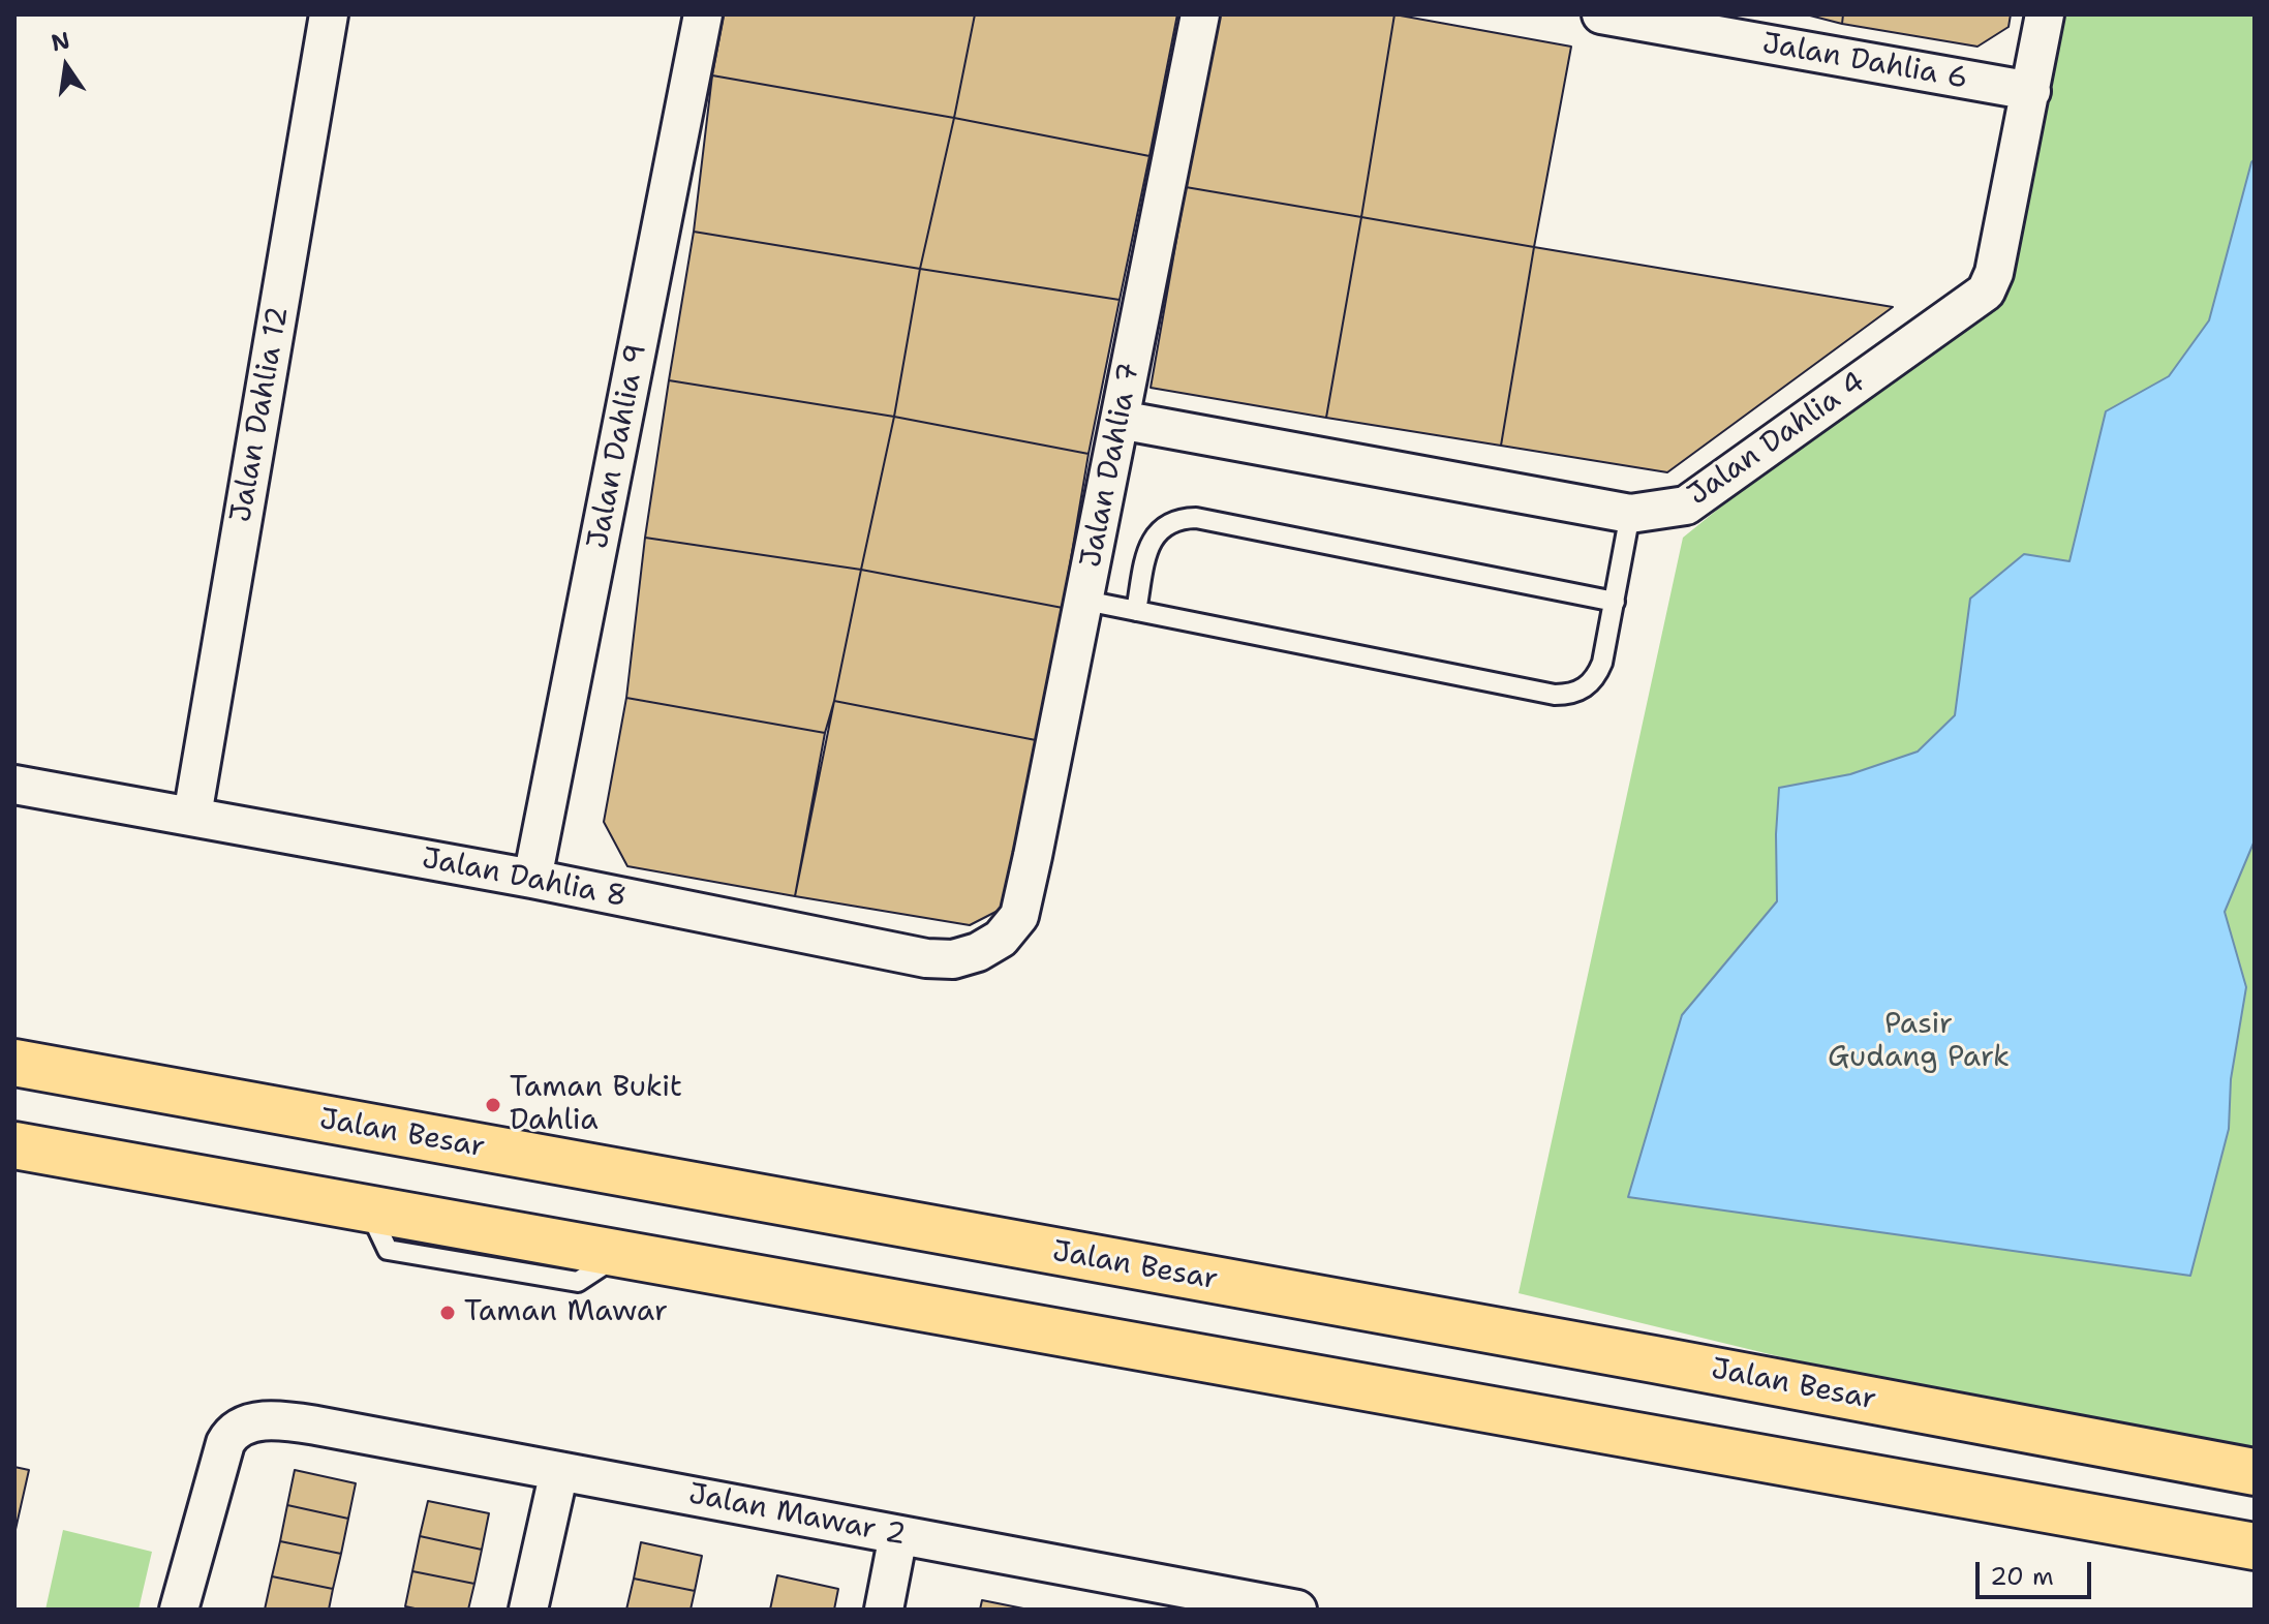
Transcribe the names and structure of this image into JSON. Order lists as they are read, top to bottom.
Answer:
{
  "streets": {
    "main road": ["Jalan Besar"],
    "street": [
      "Jalan Dahlia 6",
      "Jalan Dahlia 12",
      "Jalan Dahlia 4",
      "Jalan Dahlia 9",
      "Jalan Dahlia 7",
      "Jalan Dahlia 8",
      "Jalan Mawar 2"
    ]
  },
  "crossings": [
    ["Jalan Dahlia 6", "Jalan Dahlia 4"],
    ["Jalan Dahlia 12", "Jalan Dahlia 8"],
    ["Jalan Dahlia 4", "Jalan Dahlia 7"],
    ["Jalan Dahlia 9", "Jalan Dahlia 8"],
    ["Jalan Dahlia 7", "Jalan Dahlia 8"]
  ],
  "parks": ["Pasir Gudang Park"],
  "places": ["Taman Bukit Dahlia", "Taman Mawar"],
  "scale_bar": "20 m",
  "north": "top"
}
